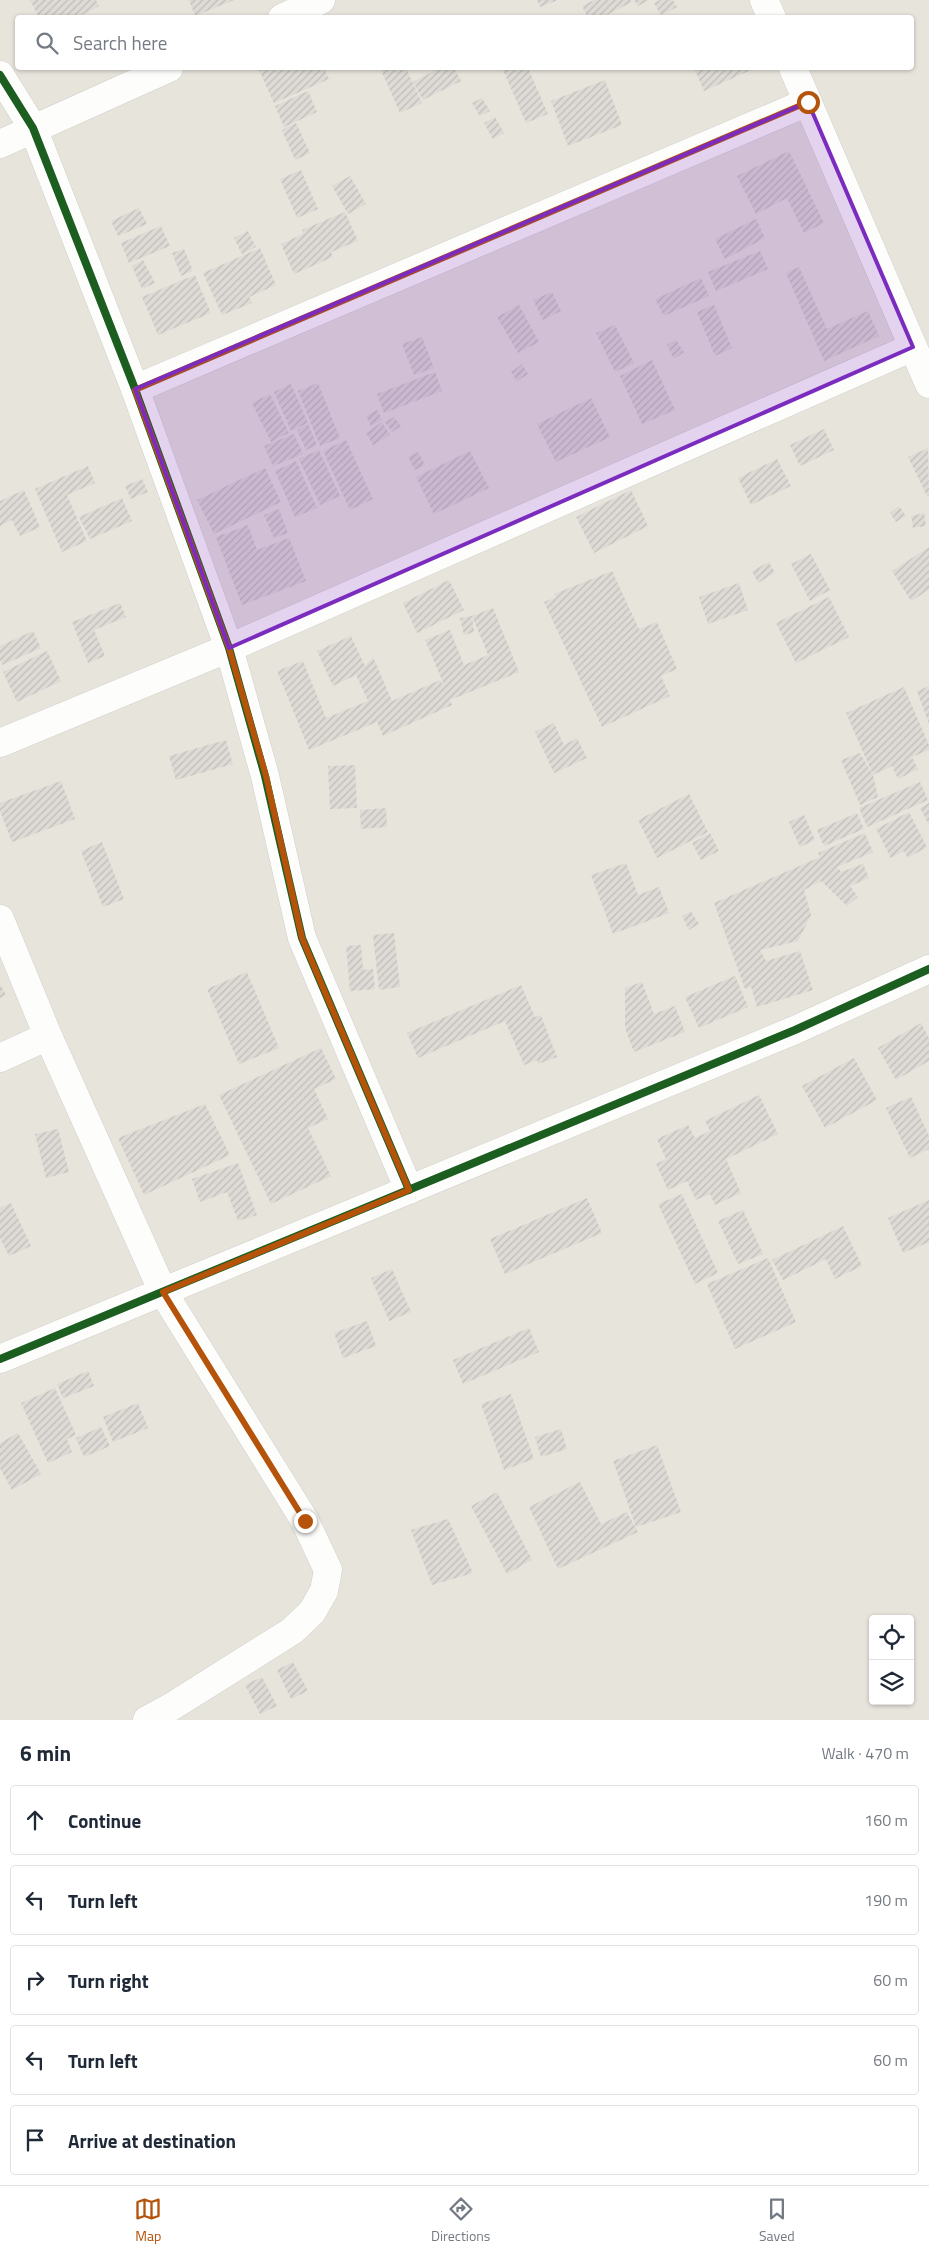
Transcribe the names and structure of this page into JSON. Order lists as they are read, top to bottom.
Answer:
{
  "page": {
    "search": "Search here",
    "heading": ["6 min", "Walk · 470 m"],
    "list": [
      ["Continue", "160 m"],
      ["Turn left", "190 m"],
      ["Turn right", "60 m"],
      ["Turn left", "60 m"],
      "Arrive at destination"
    ],
    "nav": ["Map", "Directions", "Saved"]
  }
}
